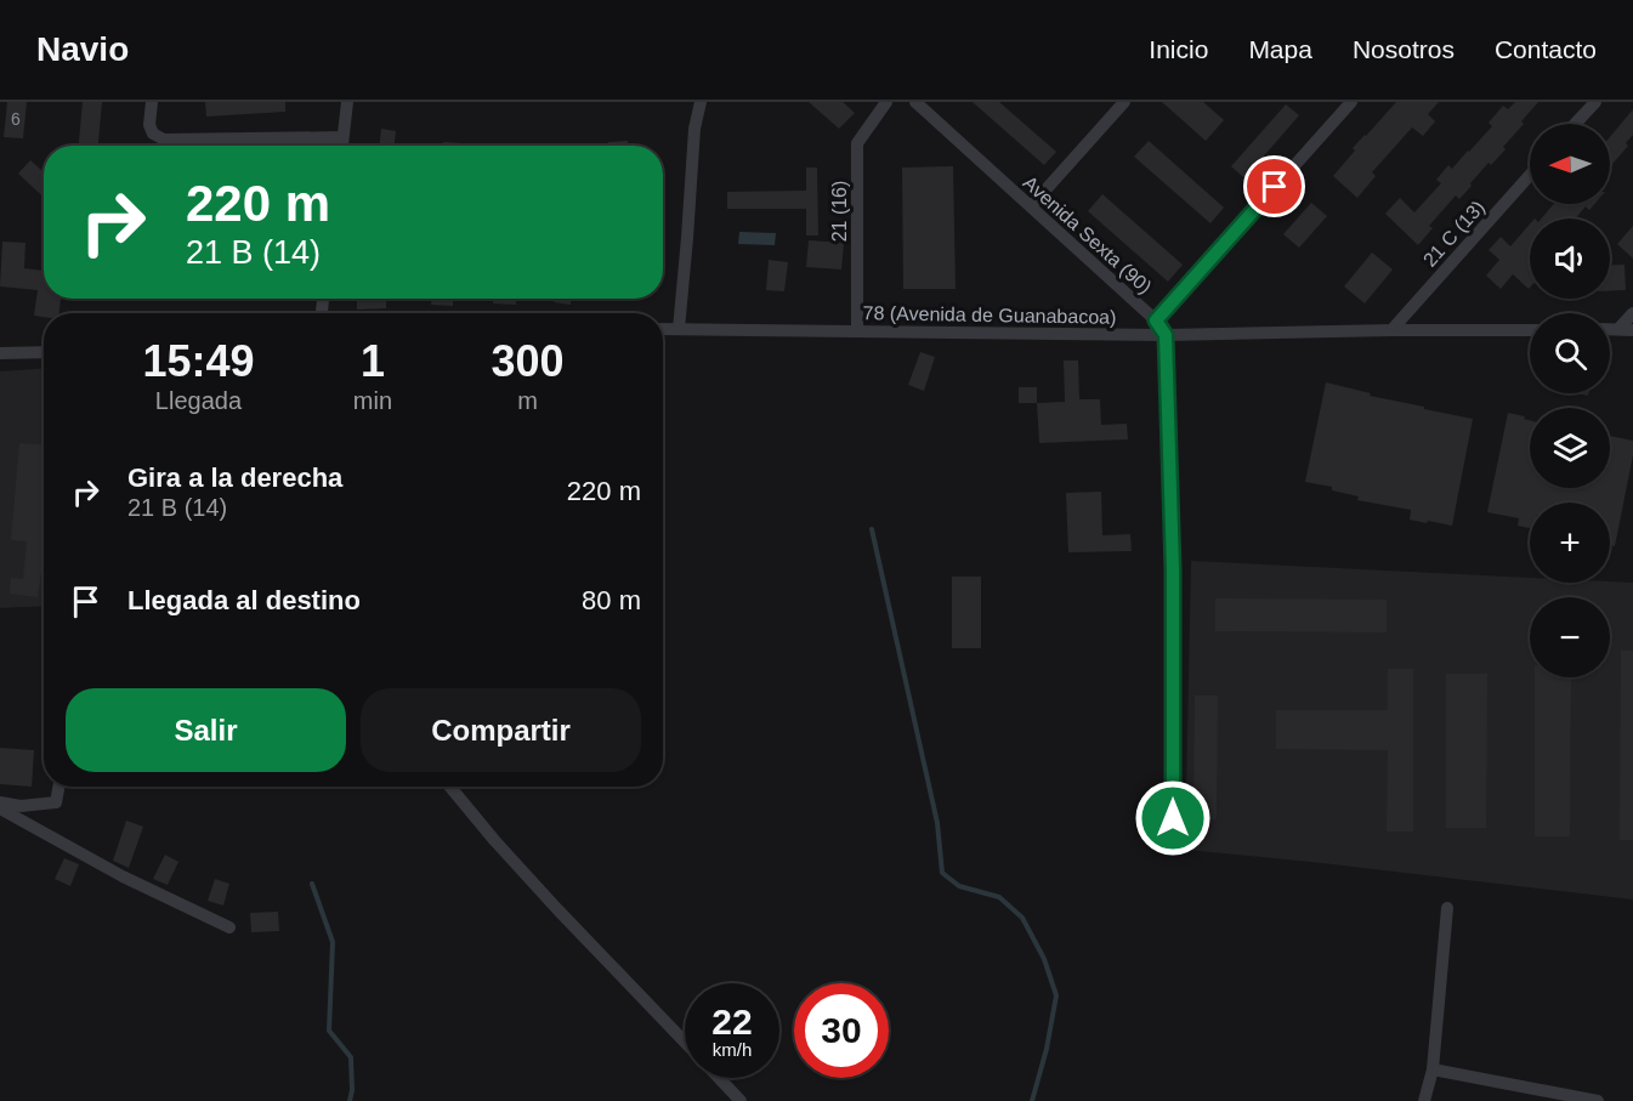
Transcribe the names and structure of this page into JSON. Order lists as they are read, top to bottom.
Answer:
{
  "streets": {
    "street": [
      "21 (16)",
      "21 C (13)",
      "Avenida Sexta (90)",
      "78 (Avenida de Guanabacoa)"
    ]
  },
  "crossings": [
    ["21 (16)", "78 (Avenida de Guanabacoa)"],
    ["21 C (13)", "78 (Avenida de Guanabacoa)"],
    ["Avenida Sexta (90)", "78 (Avenida de Guanabacoa)"]
  ],
  "house_numbers": ["6"],
  "north": "left",
  "page": {
    "header": "Navio",
    "nav": [
      "Inicio",
      "Mapa",
      "Nosotros",
      "Contacto"
    ],
    "map_buttons": ["+", "−"],
    "turn": ["220 m", "21 B (14)"],
    "eta": [
      "15:49",
      "Llegada",
      "1",
      "min",
      "300",
      "m"
    ],
    "list": [
      {
        "name": "Gira a la derecha",
        "note": "21 B (14)",
        "value": "220 m"
      },
      {
        "name": "Llegada al destino",
        "value": "80 m"
      }
    ],
    "buttons": ["Salir", "Compartir"],
    "speed": "22 km/h",
    "limit": "30"
  }
}
